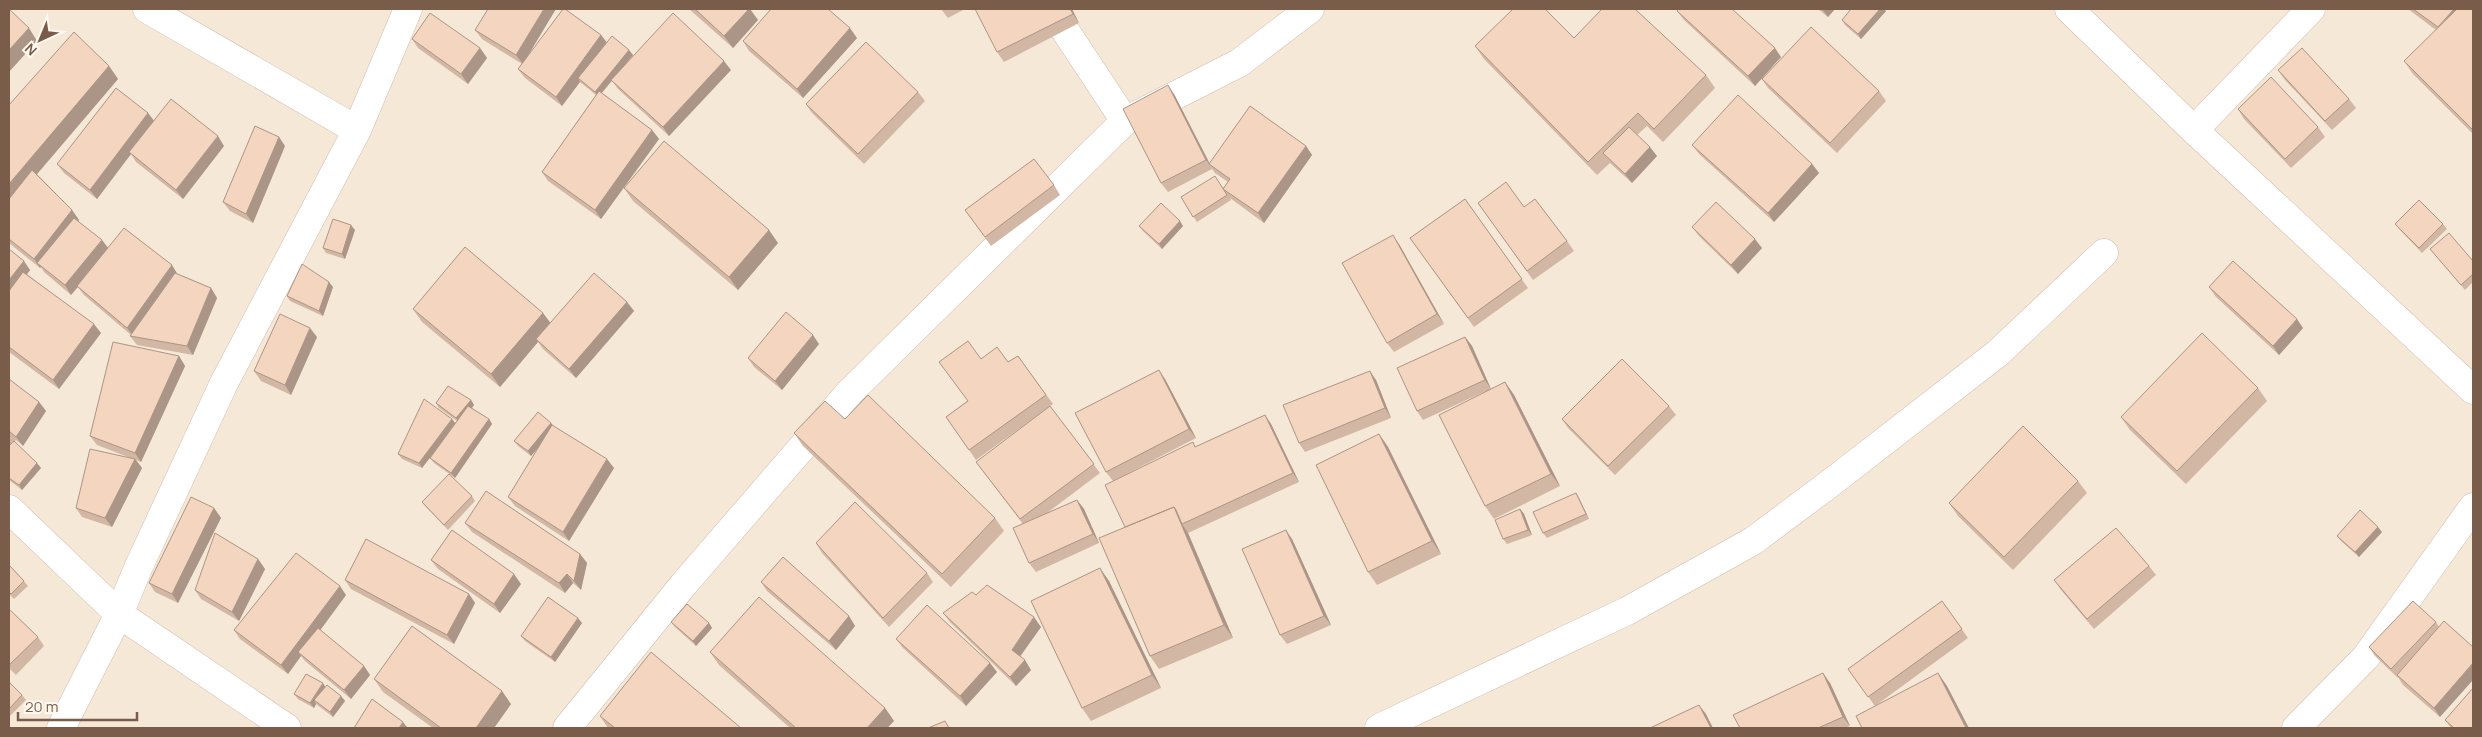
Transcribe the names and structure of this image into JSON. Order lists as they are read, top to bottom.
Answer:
{
  "scale_bar": "20 m",
  "north": "bottom left"
}
